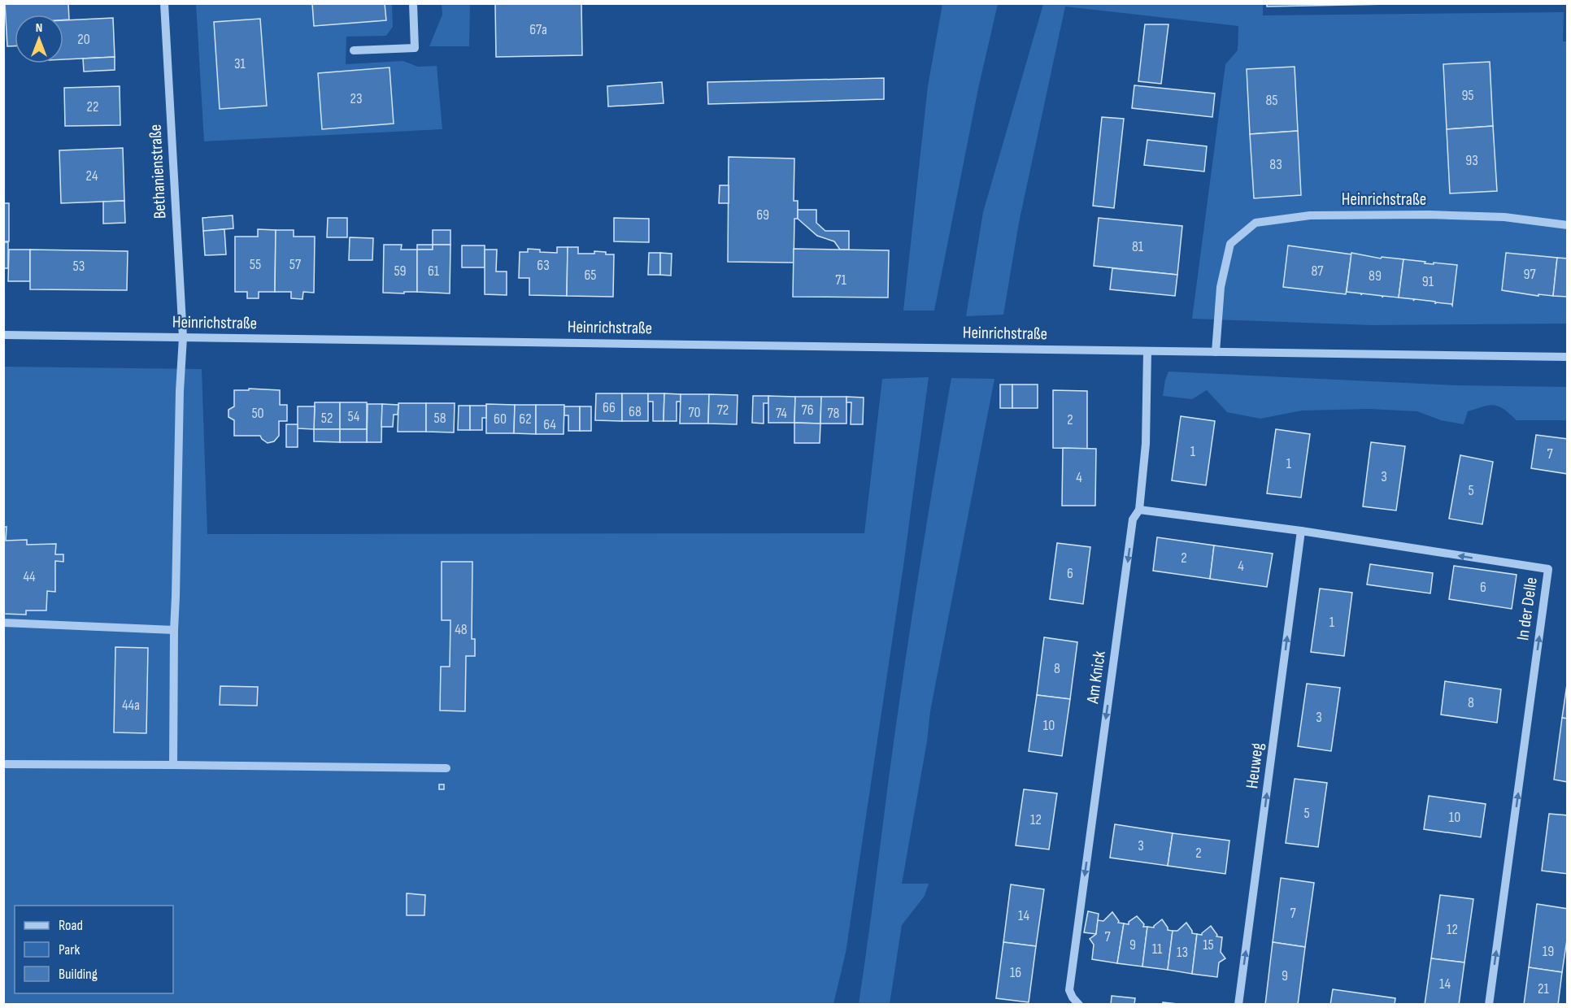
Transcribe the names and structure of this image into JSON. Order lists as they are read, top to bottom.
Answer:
{
  "streets": {
    "street": [
      "Bethanienstraße",
      "Heinrichstraße",
      "In der Delle",
      "Am Knick",
      "Heuweg"
    ]
  },
  "crossings": [
    ["Bethanienstraße", "Heinrichstraße"],
    ["Heinrichstraße", "Am Knick"],
    ["In der Delle", "Am Knick"],
    ["In der Delle", "Heuweg"]
  ],
  "one_way": ["Am Knick", "Heuweg"],
  "house_numbers": [
    "67a",
    "20",
    "31",
    "95",
    "23",
    "85",
    "22",
    "93",
    "83",
    "24",
    "69",
    "81",
    "55",
    "57",
    "63",
    "53",
    "59",
    "61",
    "87",
    "97",
    "65",
    "89",
    "71",
    "91",
    "66",
    "72",
    "76",
    "68",
    "70",
    "50",
    "74",
    "78",
    "54",
    "52",
    "58",
    "60",
    "62",
    "2",
    "64",
    "1",
    "7",
    "1",
    "3",
    "4",
    "5",
    "2",
    "4",
    "6",
    "44",
    "6",
    "1",
    "48",
    "8",
    "8",
    "44a",
    "3",
    "10",
    "5",
    "10",
    "12",
    "3",
    "2",
    "7",
    "14",
    "12",
    "7",
    "9",
    "15",
    "11",
    "19",
    "13",
    "16",
    "9",
    "14",
    "21"
  ],
  "legend": ["Road", "Park", "Building"],
  "north": "top"
}
